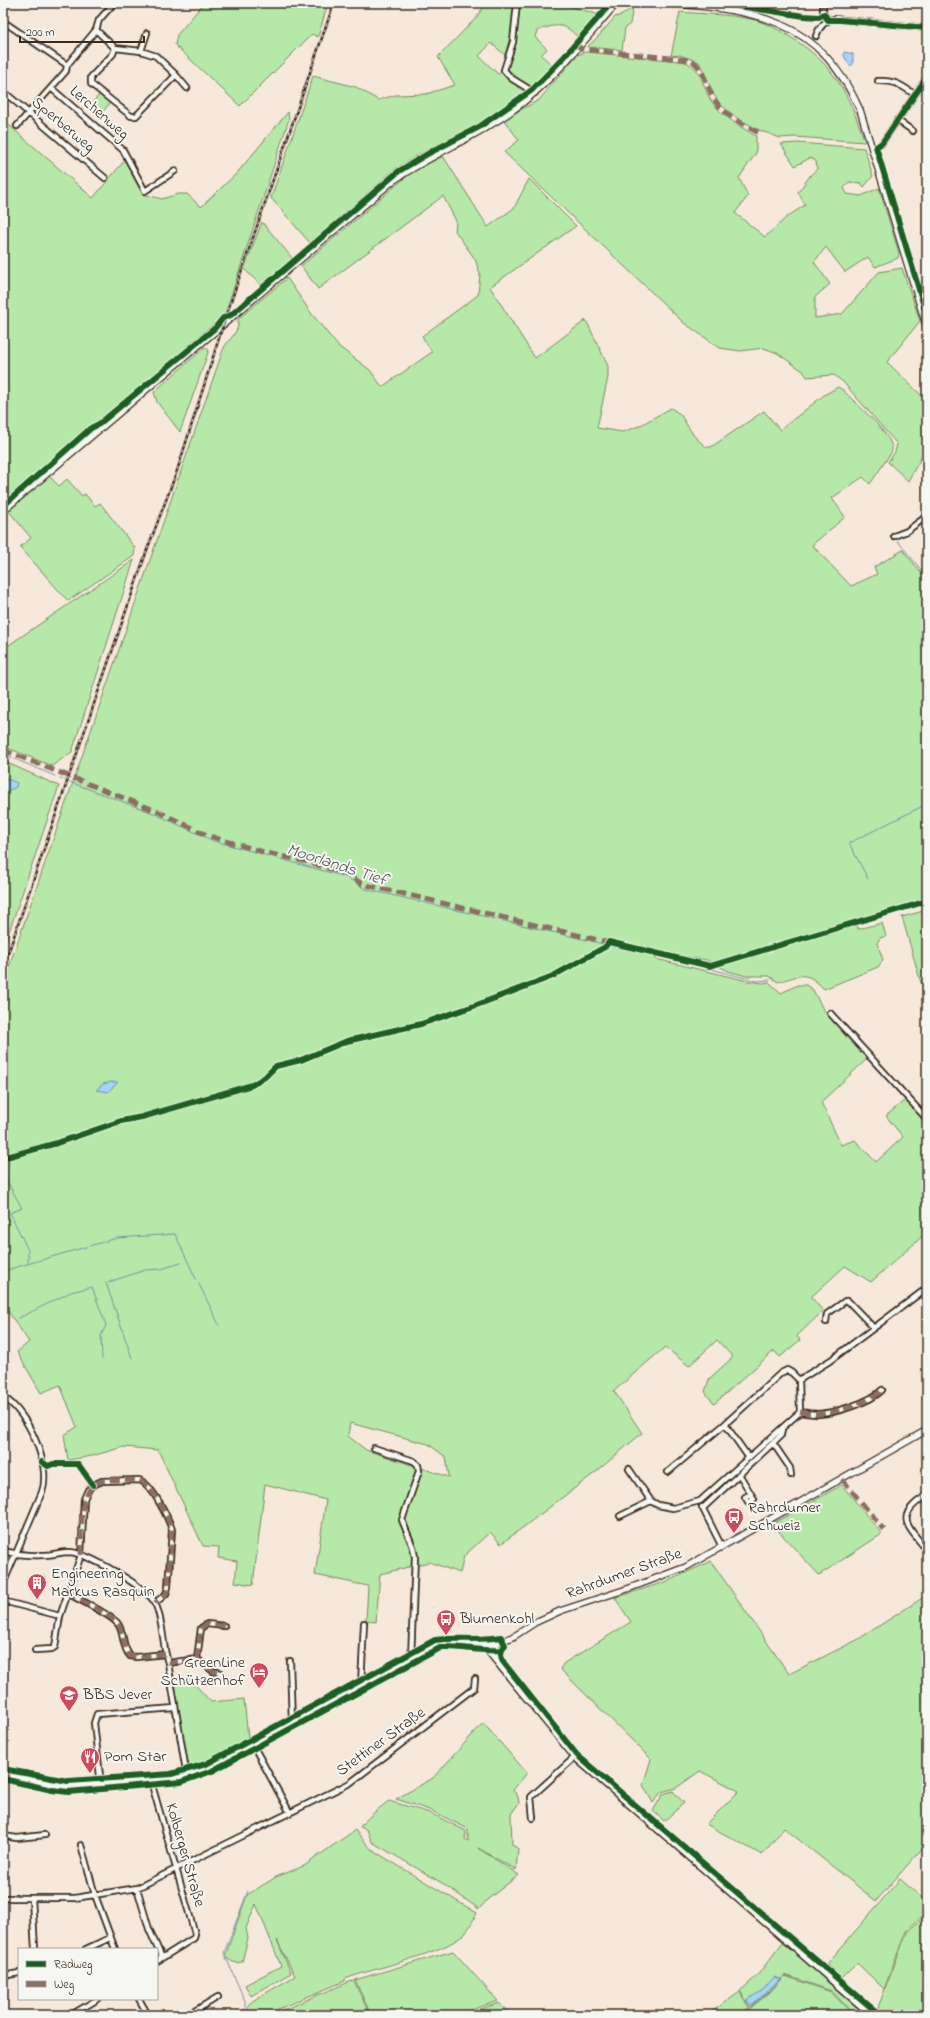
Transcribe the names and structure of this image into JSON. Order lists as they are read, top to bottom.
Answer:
{
  "streets": {
    "street": [
      "Lerchenweg",
      "Sperberweg",
      "Rahrdumer Straße",
      "Stettiner Straße",
      "Kolberger Straße"
    ]
  },
  "crossings": [
    ["Lerchenweg", "Sperberweg"],
    ["Stettiner Straße", "Kolberger Straße"]
  ],
  "water": ["Moorlands Tief"],
  "places": {
    "bus stop": ["Rahrdumer Schweiz", "Blumenkohl"],
    "building": ["Engineering Markus Rasquin"],
    "hotel": ["GreenLine Schützenhof"],
    "school or university": ["BBS Jever"],
    "restaurant": ["Pom Star"]
  },
  "legend": ["Radweg", "Weg"],
  "scale_bar": "200 m"
}
